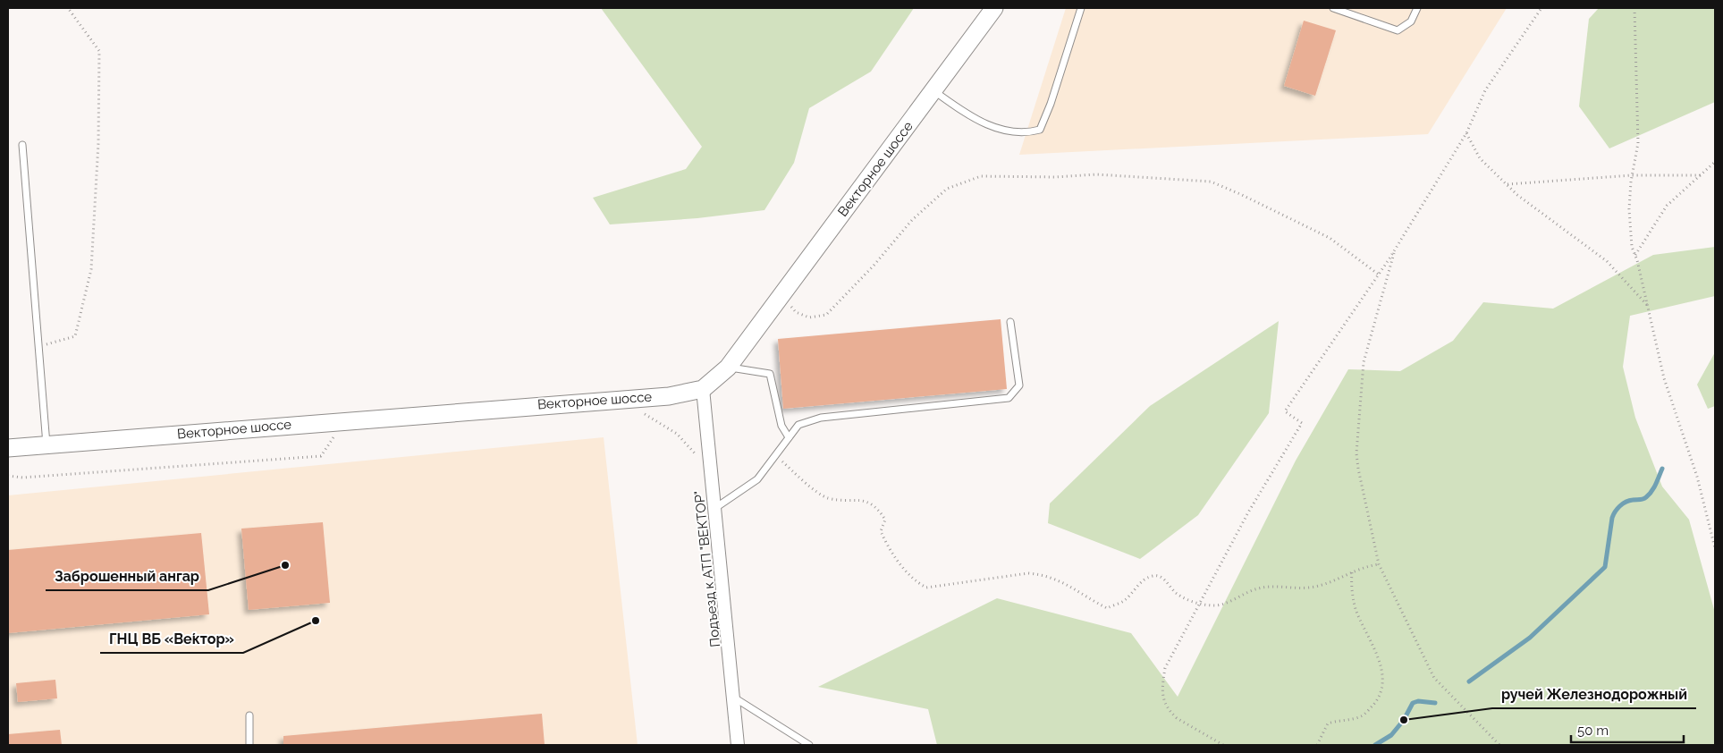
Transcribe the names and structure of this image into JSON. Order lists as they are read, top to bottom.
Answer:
{
  "streets": {
    "main road": ["Векторное шоссе"],
    "street": ["Подъезд к АТП \"ВЕКТОР\""]
  },
  "crossings": [
    ["Векторное шоссе", "Подъезд к АТП \"ВЕКТОР\""]
  ],
  "places": ["Заброшенный ангар", "ГНЦ ВБ «Ве́ктор»", "ручей Железнодорожный"],
  "scale_bar": "50 m"
}
